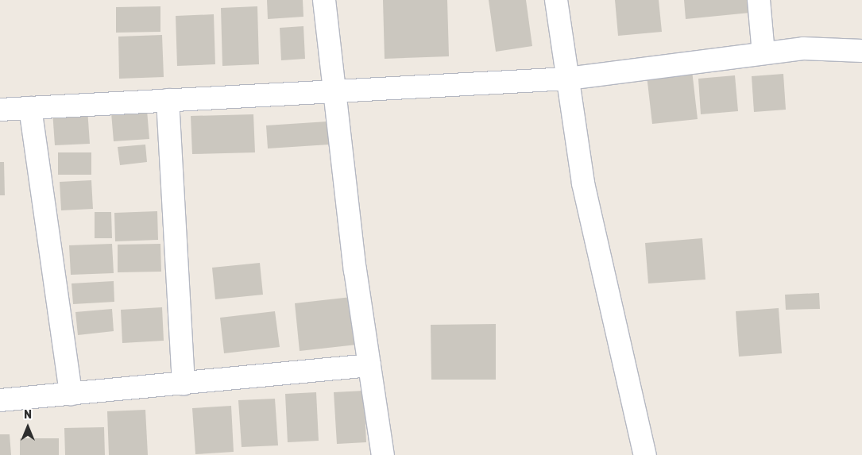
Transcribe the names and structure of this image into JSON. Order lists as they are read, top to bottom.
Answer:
{
  "north": "top"
}
